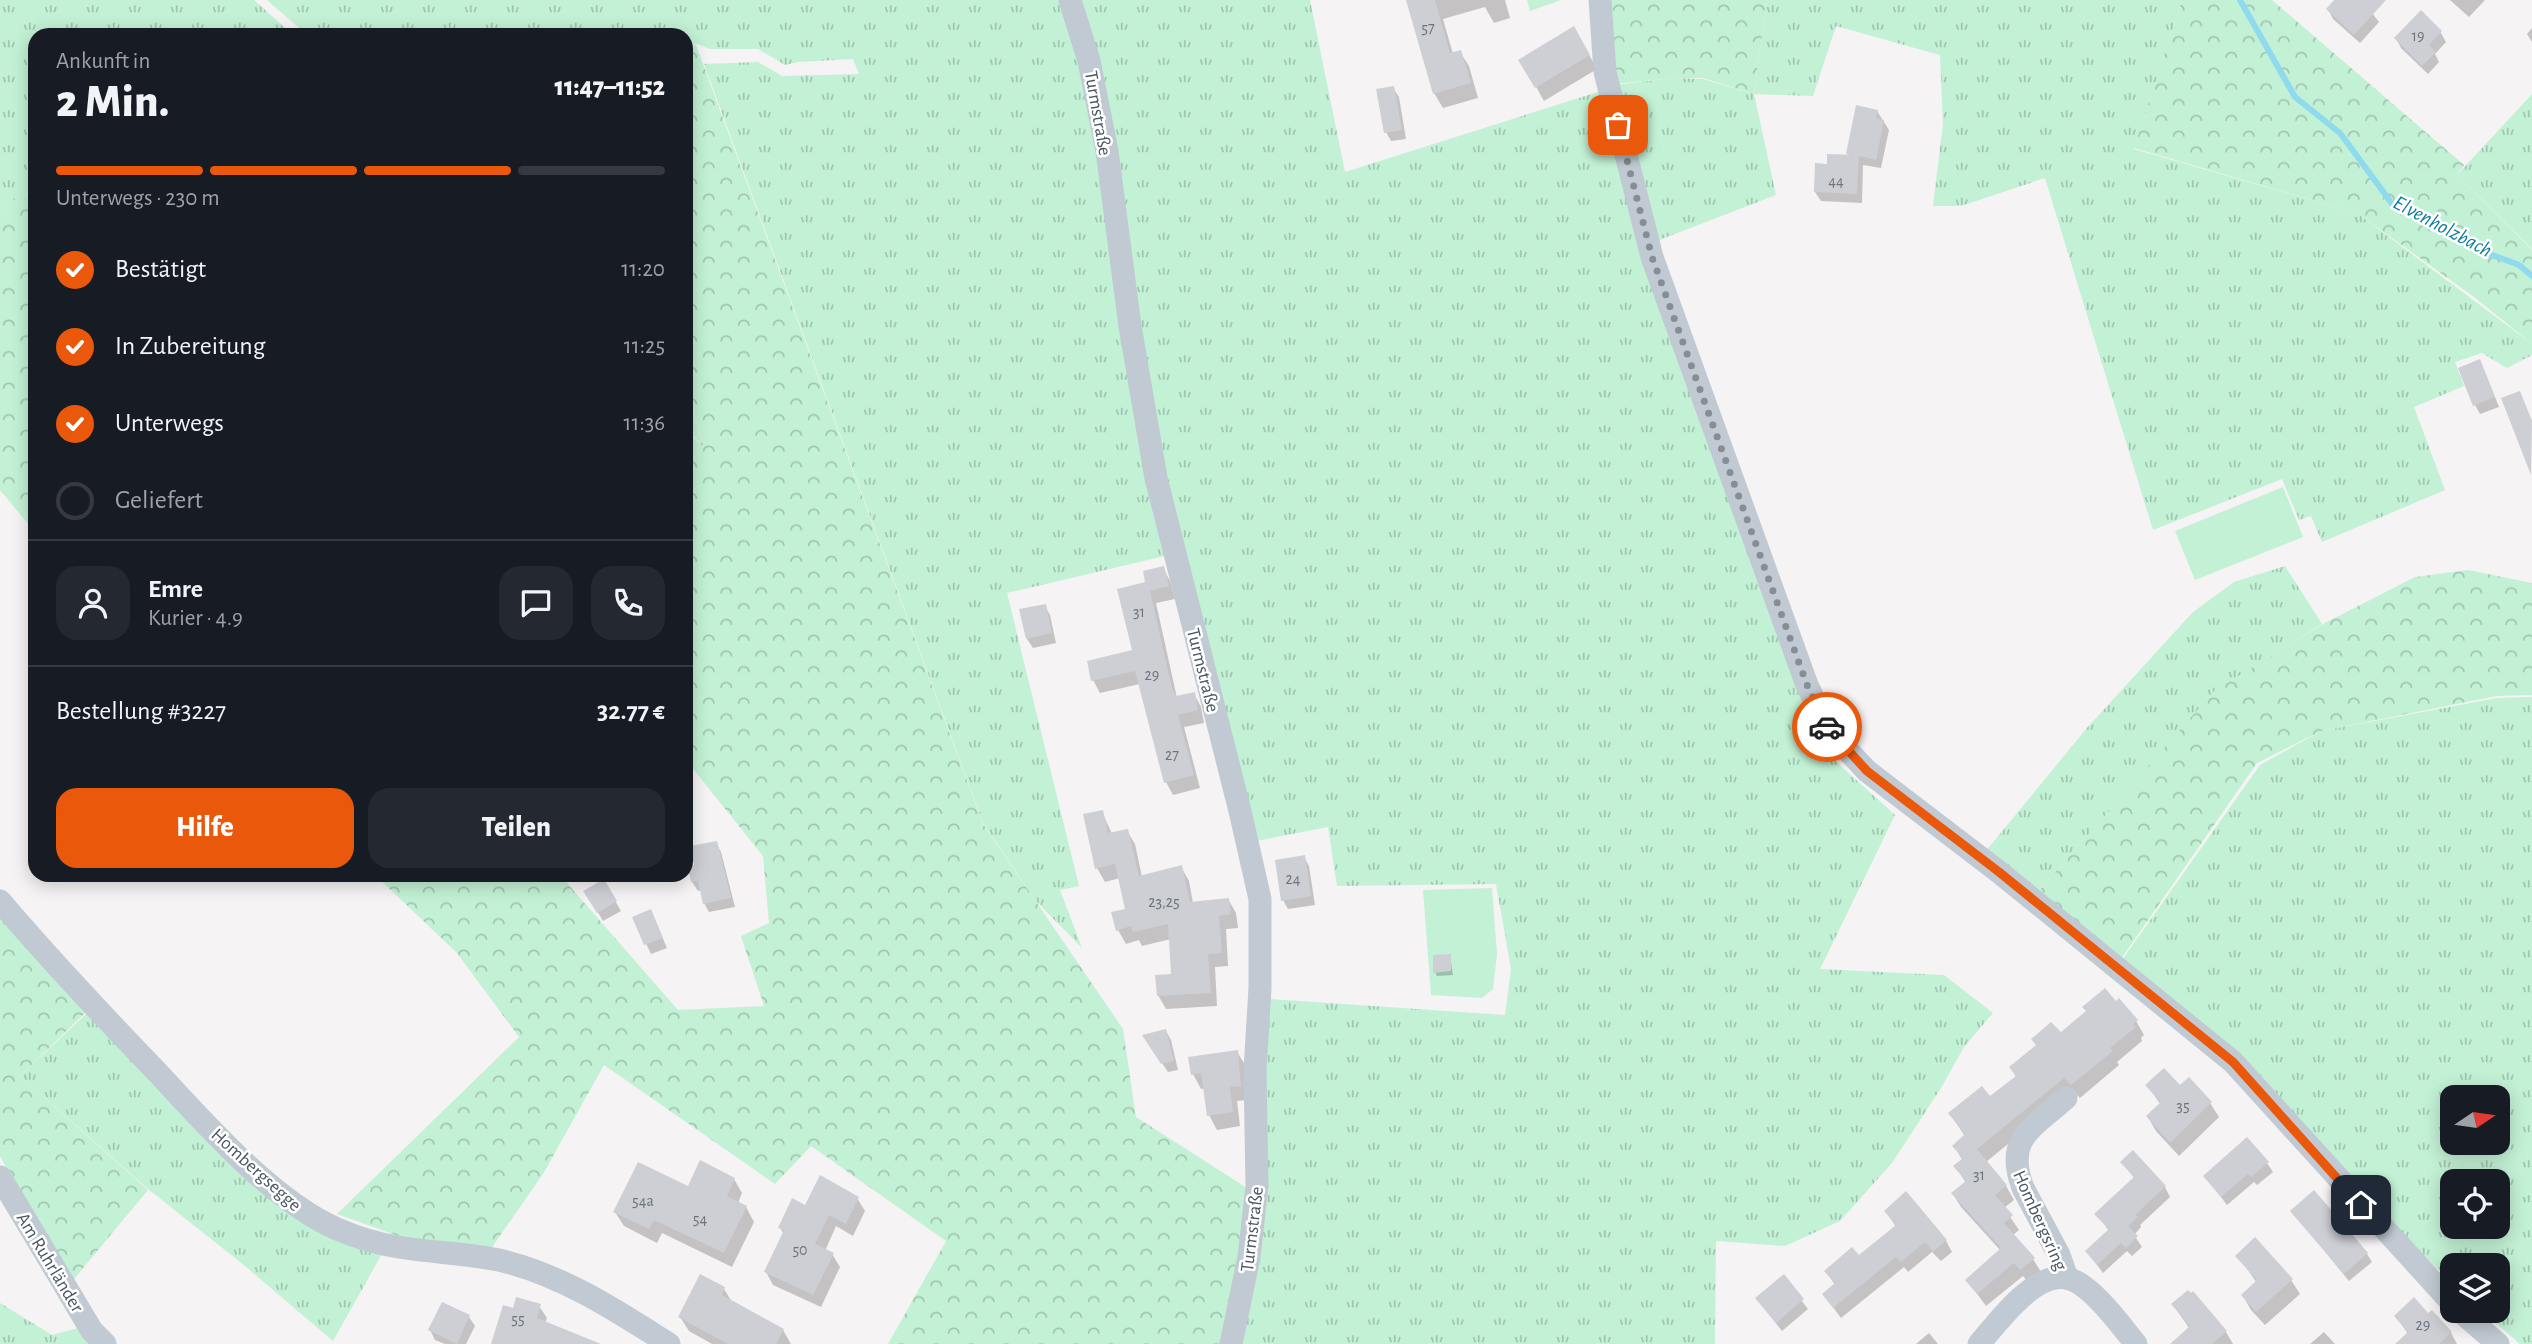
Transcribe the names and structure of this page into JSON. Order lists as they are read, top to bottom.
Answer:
{
  "streets": {
    "street": [
      "Turmstraße",
      "Hombergsegge",
      "Hombergsring",
      "Am Ruhrländer"
    ]
  },
  "water": ["Elvenholzbach"],
  "house_numbers": [
    "57",
    "19",
    "44",
    "31",
    "29",
    "27",
    "24",
    "23,25",
    "35",
    "31",
    "54a",
    "54",
    "50",
    "55",
    "29"
  ],
  "north": "right",
  "page": {
    "heading": ["2 Min.", "Ankunft in", "11:47–11:52"],
    "panel": [
      "Emre",
      "Kurier · 4.9",
      "Bestellung #3227",
      "32.77 €"
    ],
    "bar": "Unterwegs · 230 m",
    "list": [
      ["Bestätigt", "11:20"],
      ["In Zubereitung", "11:25"],
      ["Unterwegs", "11:36"],
      "Geliefert"
    ],
    "buttons": ["Hilfe", "Teilen"]
  }
}
